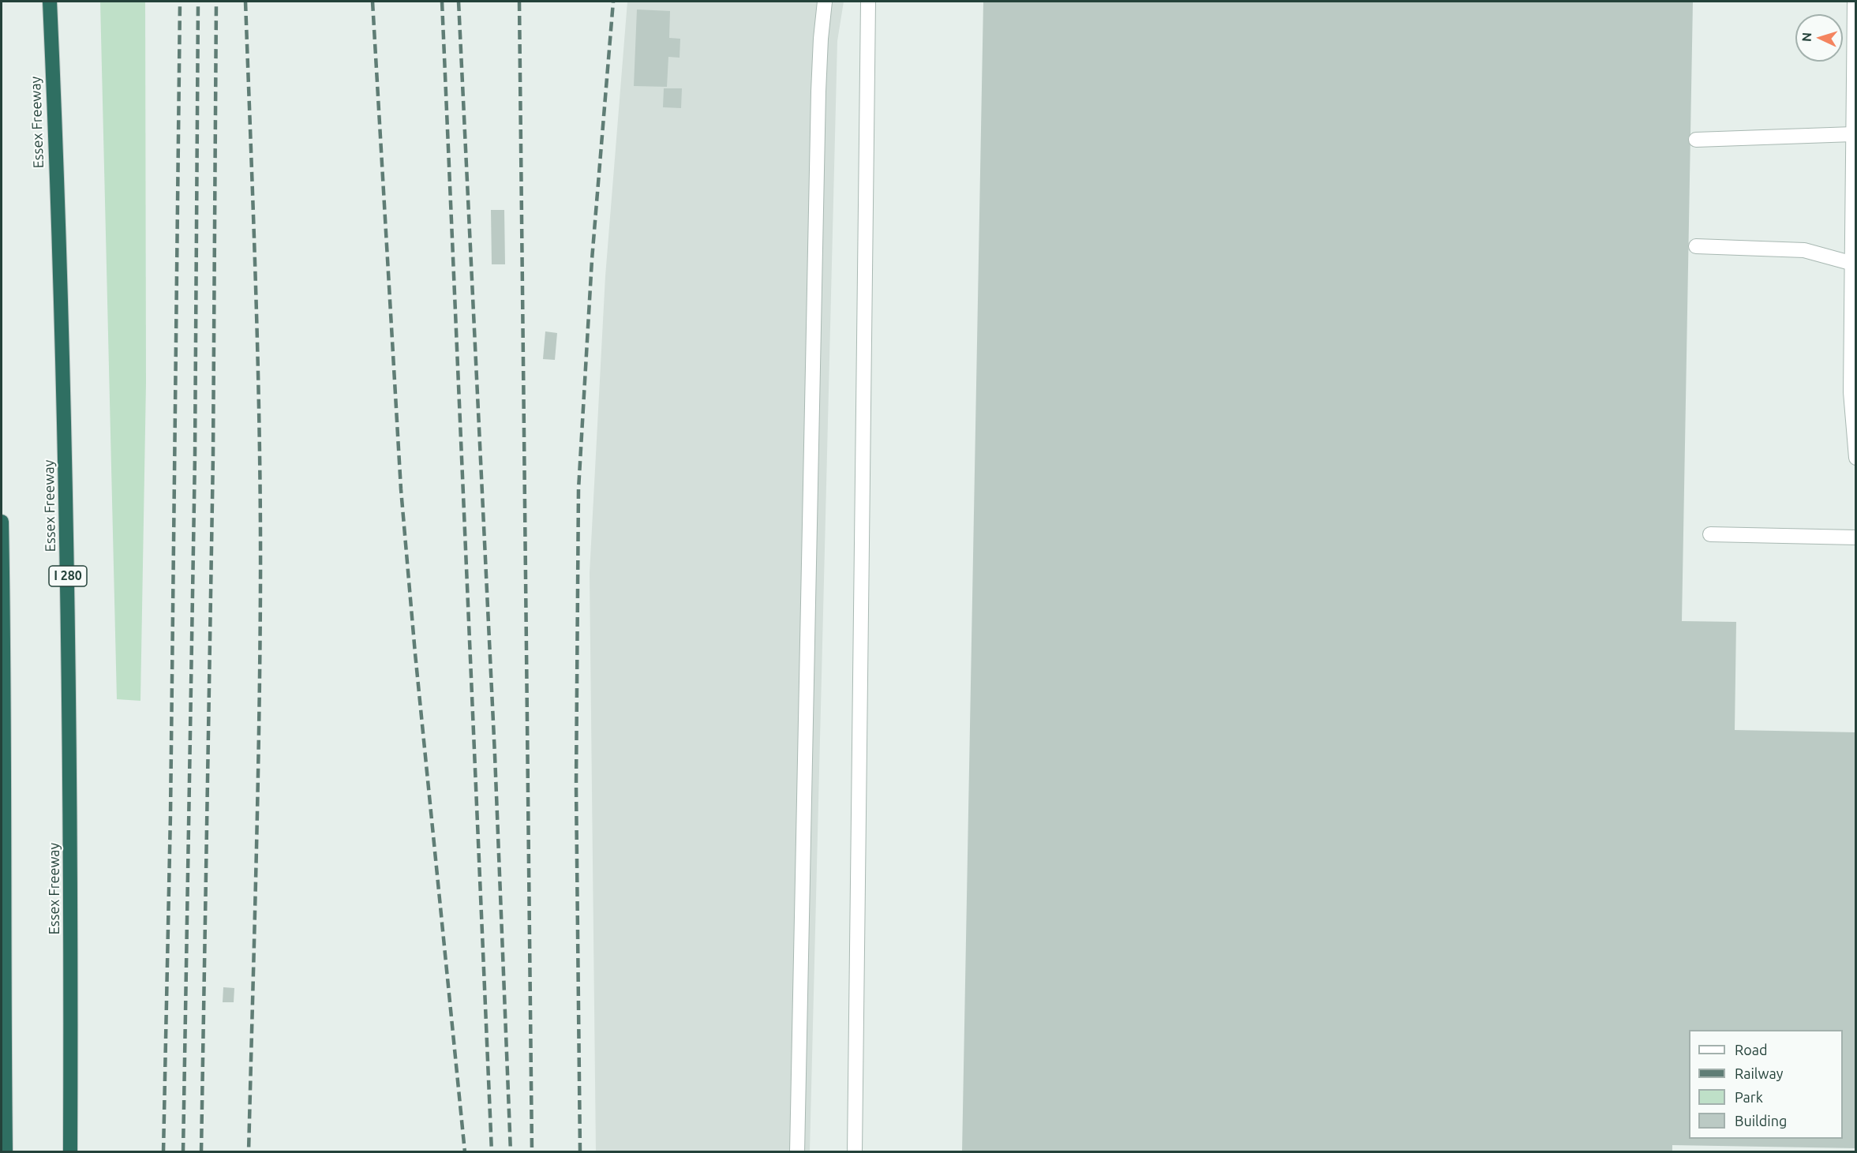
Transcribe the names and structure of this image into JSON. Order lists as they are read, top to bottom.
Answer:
{
  "streets": {
    "highway": ["Essex Freeway", "I 280"]
  },
  "legend": [
    "Road",
    "Railway",
    "Park",
    "Building"
  ],
  "north": "left"
}
